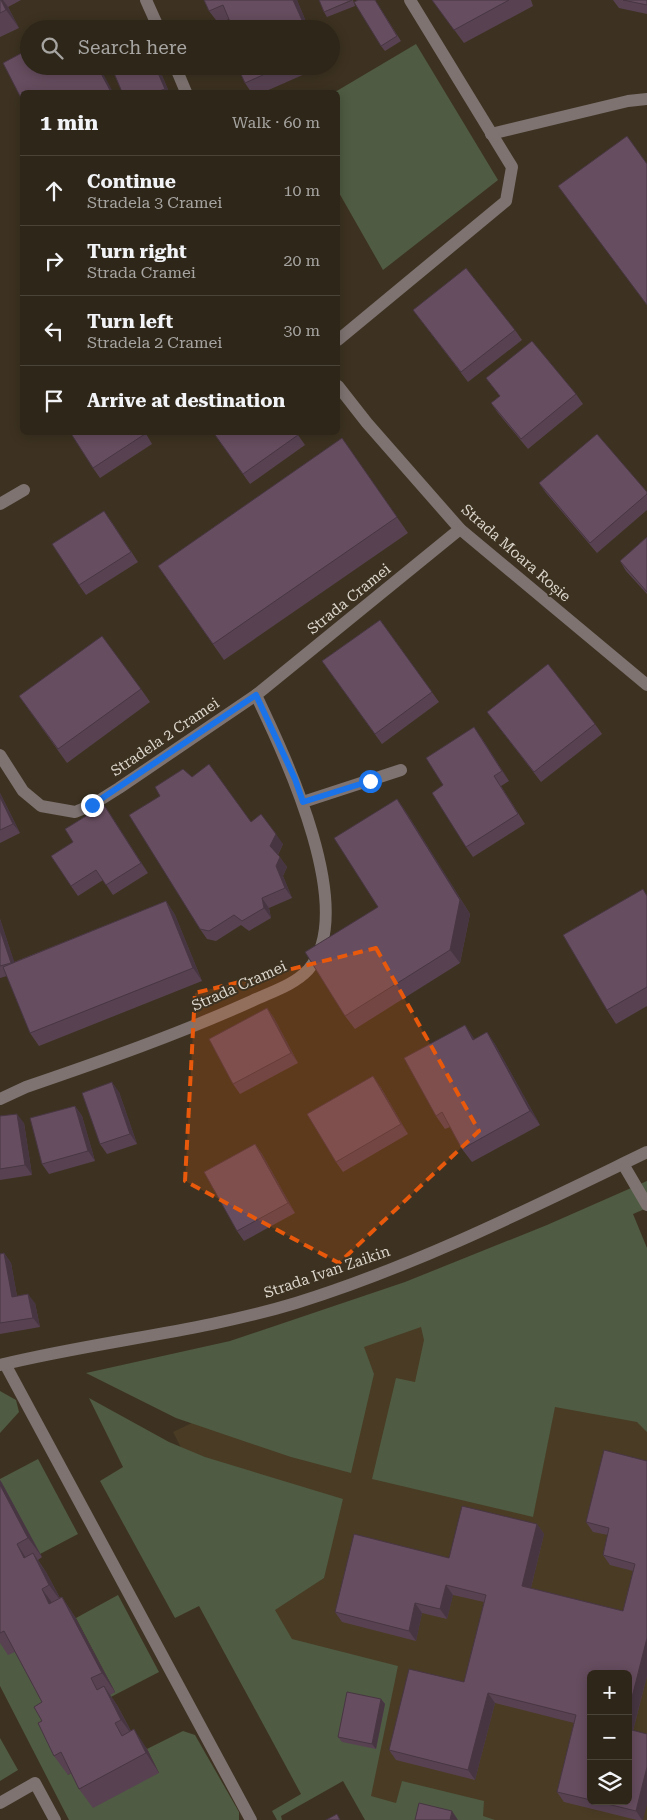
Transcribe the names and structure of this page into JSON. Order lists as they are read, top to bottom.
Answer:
{
  "streets": {
    "street": [
      "Strada Moara Roșie",
      "Strada Cramei",
      "Stradela 2 Cramei",
      "Strada Ivan Zaikin"
    ]
  },
  "crossings": [
    ["Strada Moara Roșie", "Strada Cramei"],
    ["Strada Cramei", "Stradela 2 Cramei"]
  ],
  "page": {
    "search": "Search here",
    "heading": ["1 min", "Walk · 60 m"],
    "list": [
      ["Continue", "Stradela 3 Cramei", "10 m"],
      ["Turn right", "Strada Cramei", "20 m"],
      ["Turn left", "Stradela 2 Cramei", "30 m"],
      "Arrive at destination"
    ],
    "map_buttons": ["+", "−"]
  }
}
